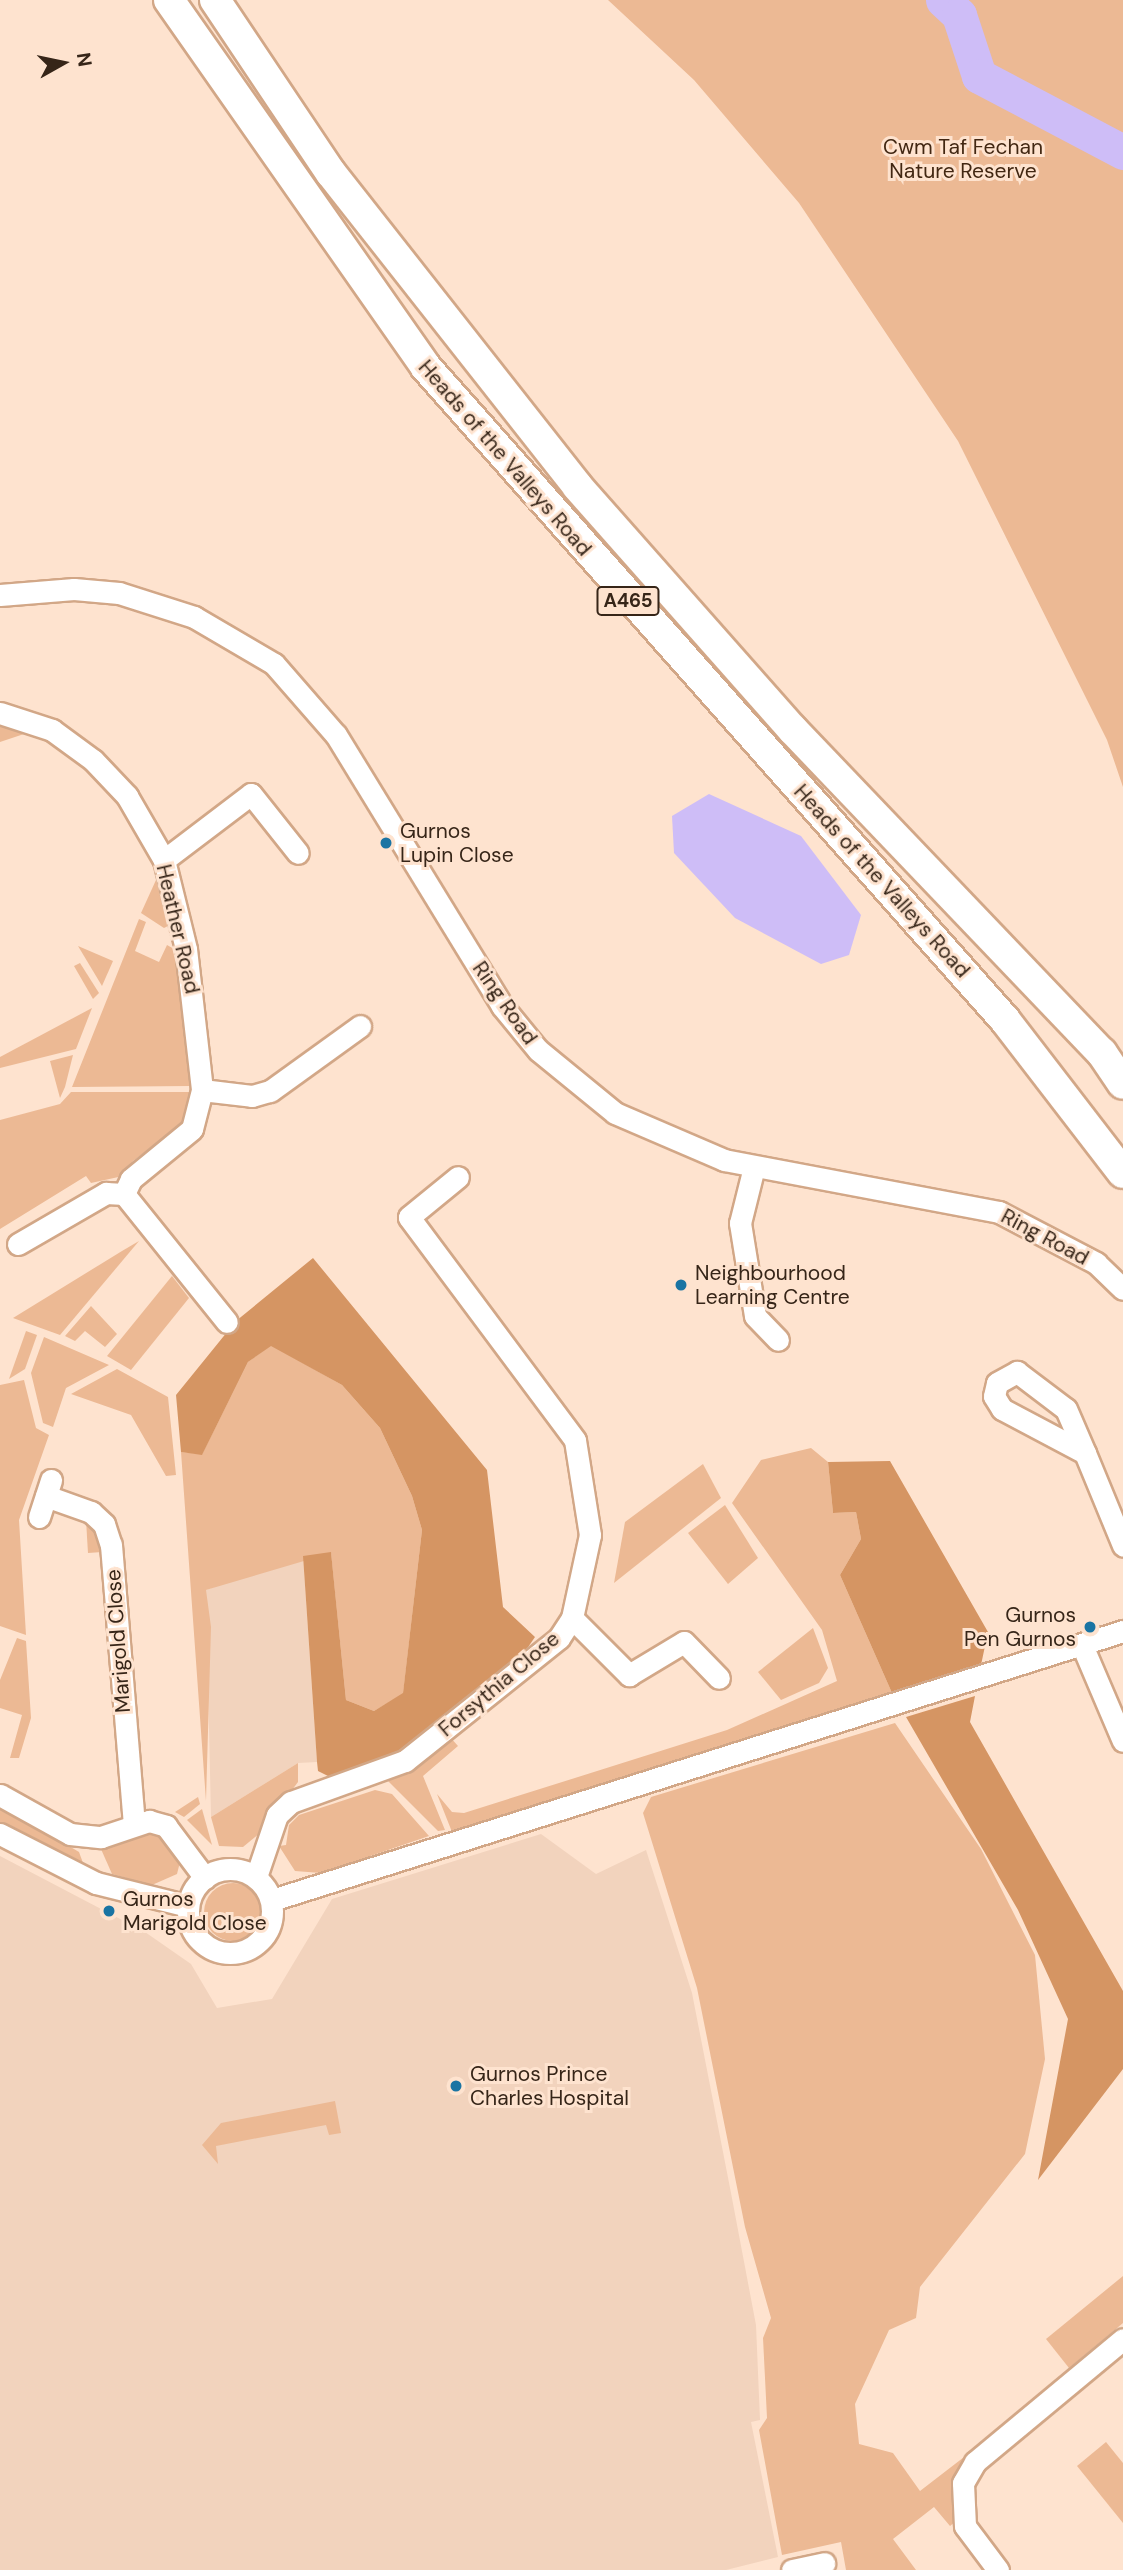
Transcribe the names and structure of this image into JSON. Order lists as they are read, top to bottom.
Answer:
{
  "streets": {
    "highway": ["Heads of the Valleys Road", "A465"],
    "street": [
      "Heather Road",
      "Ring Road",
      "Marigold Close",
      "Forsythia Close"
    ]
  },
  "parks": ["Cwm Taf Fechan Nature Reserve"],
  "places": [
    "Gurnos Lupin Close",
    "Neighbourhood Learning Centre",
    "Gurnos Pen Gurnos",
    "Gurnos Marigold Close",
    "Gurnos Prince Charles Hospital"
  ],
  "north": "right"
}
